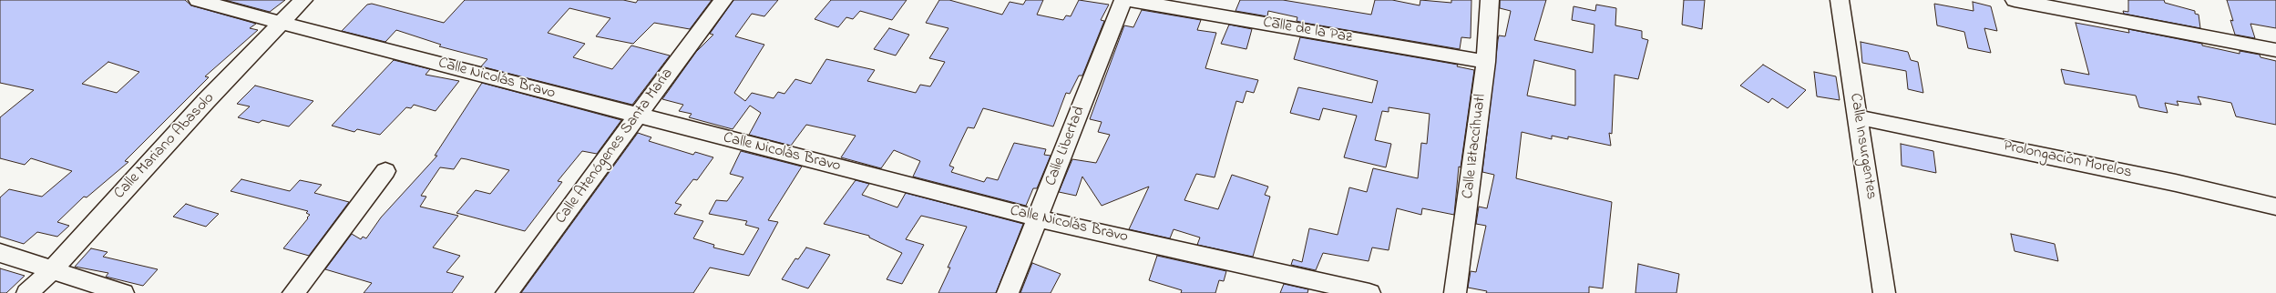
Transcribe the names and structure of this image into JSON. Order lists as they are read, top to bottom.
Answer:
{
  "streets": {
    "street": [
      "Calle de la Paz",
      "Calle Nicolás Bravo",
      "Calle Mariano Abasolo",
      "Calle Atenógenes Santa María",
      "Calle Libertad",
      "Calle Iztaccíhuatl",
      "Calle Insurgentes",
      "Prolongación Morelos"
    ]
  },
  "crossings": [
    ["Calle de la Paz", "Calle Iztaccíhuatl"],
    ["Calle Nicolás Bravo", "Calle Mariano Abasolo"],
    ["Calle Nicolás Bravo", "Calle Atenógenes Santa María"],
    ["Calle Nicolás Bravo", "Calle Libertad"],
    ["Calle Insurgentes", "Prolongación Morelos"]
  ]
}
